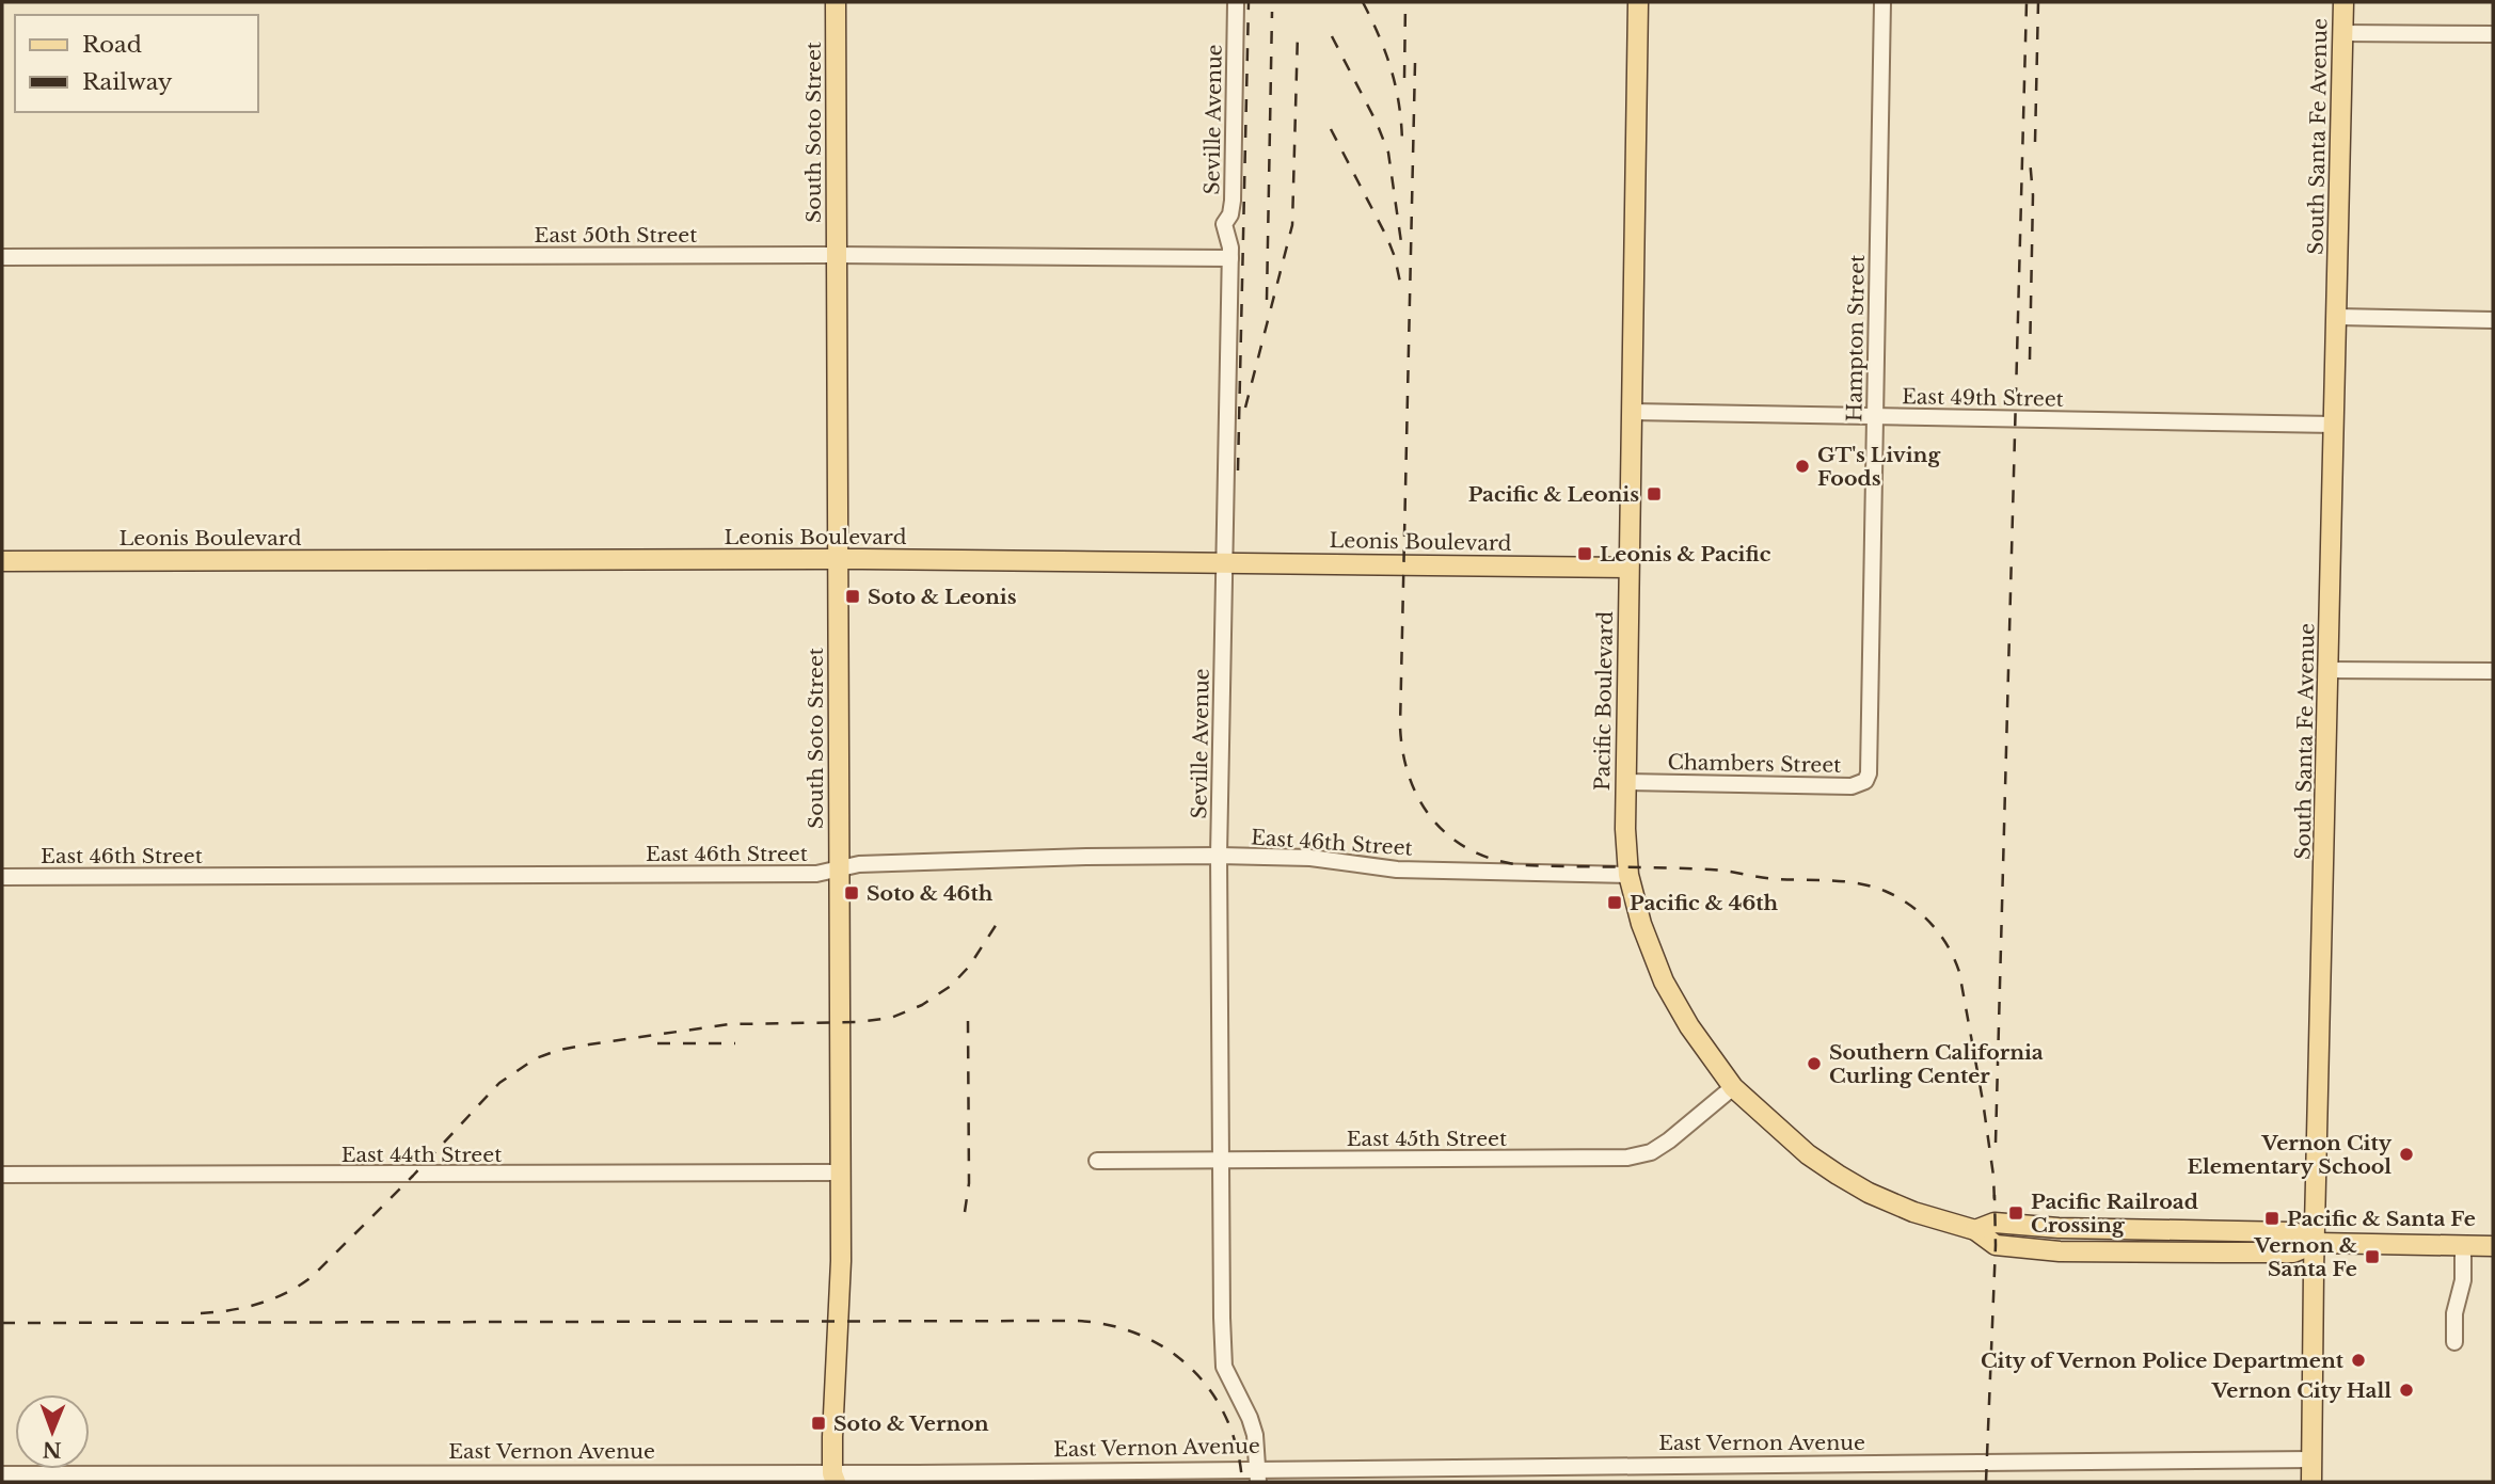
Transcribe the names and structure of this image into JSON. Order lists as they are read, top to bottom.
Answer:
{
  "streets": {
    "main road": [
      "South Soto Street",
      "South Santa Fe Avenue",
      "Leonis Boulevard",
      "Pacific Boulevard"
    ],
    "street": [
      "Seville Avenue",
      "East 50th Street",
      "Hampton Street",
      "East 49th Street",
      "Chambers Street",
      "East 46th Street",
      "East 45th Street",
      "East 44th Street",
      "East Vernon Avenue"
    ]
  },
  "crossings": [
    ["Seville Avenue", "East 50th Street"],
    ["Seville Avenue", "Leonis Boulevard"],
    ["Seville Avenue", "East 46th Street"],
    ["Seville Avenue", "East 45th Street"],
    ["Seville Avenue", "East Vernon Avenue"],
    ["South Soto Street", "East 50th Street"],
    ["South Soto Street", "Leonis Boulevard"],
    ["South Soto Street", "East 46th Street"],
    ["South Soto Street", "East 44th Street"],
    ["South Soto Street", "East Vernon Avenue"],
    ["South Santa Fe Avenue", "East 49th Street"],
    ["South Santa Fe Avenue", "Pacific Boulevard"],
    ["South Santa Fe Avenue", "East Vernon Avenue"],
    ["Hampton Street", "East 49th Street"],
    ["Hampton Street", "Chambers Street"],
    ["East 49th Street", "Pacific Boulevard"],
    ["Leonis Boulevard", "Pacific Boulevard"],
    ["Pacific Boulevard", "Chambers Street"],
    ["Pacific Boulevard", "East 46th Street"],
    ["Pacific Boulevard", "East 45th Street"]
  ],
  "places": {
    "other": [
      "GT's Living Foods",
      "Southern California Curling Center",
      "Vernon City Elementary School",
      "City of Vernon Police Department",
      "Vernon City Hall"
    ],
    "transit": [
      "Pacific & Leonis",
      "Leonis & Pacific",
      "Soto & Leonis",
      "Soto & 46th",
      "Pacific & 46th",
      "Pacific Railroad Crossing",
      "Pacific & Santa Fe",
      "Vernon & Santa Fe",
      "Soto & Vernon"
    ]
  },
  "legend": ["Road", "Railway"],
  "north": "bottom"
}
